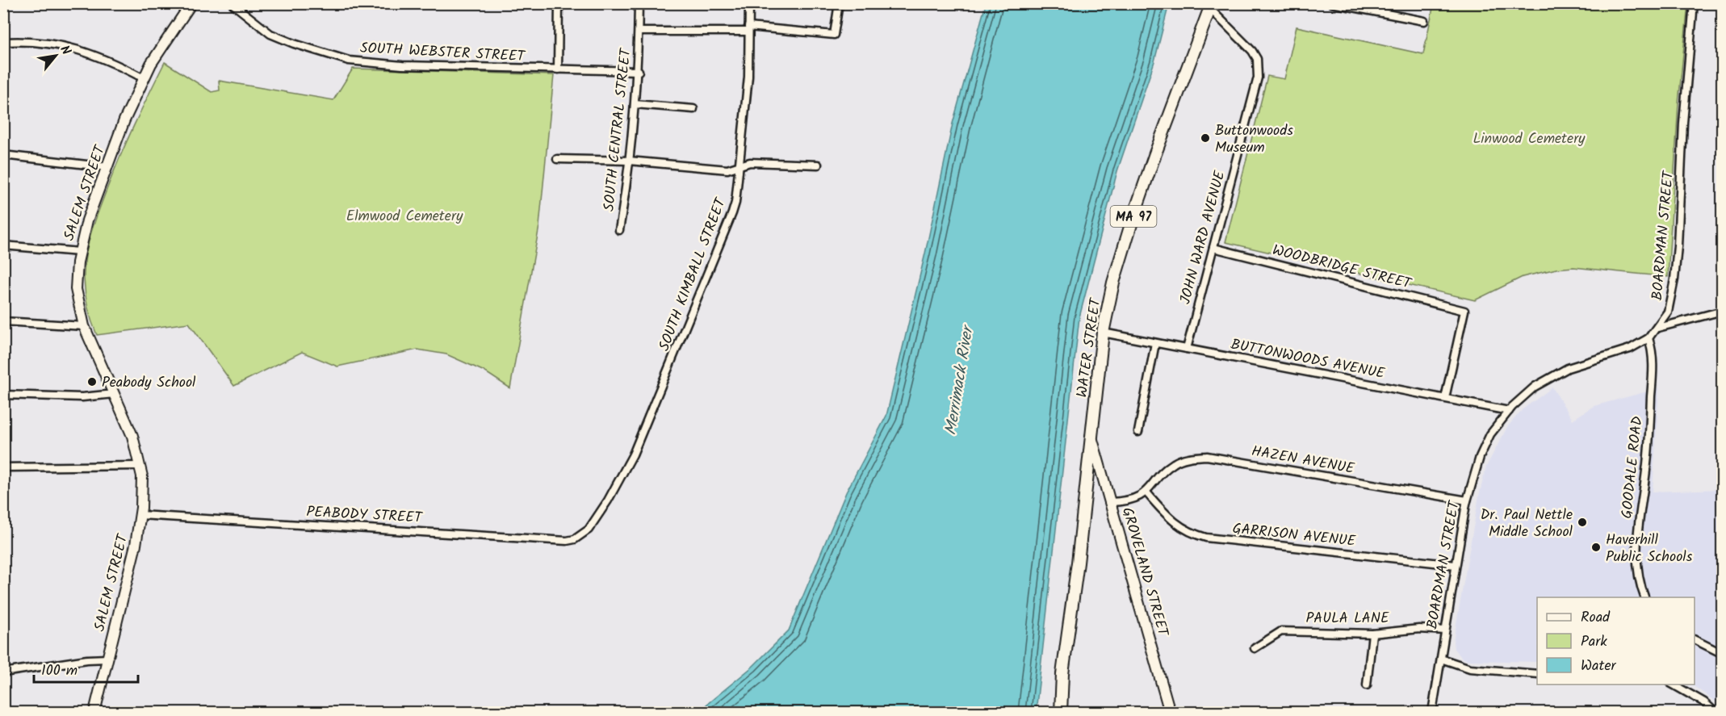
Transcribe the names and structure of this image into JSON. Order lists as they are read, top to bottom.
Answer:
{
  "streets": {
    "main road": [
      "SALEM STREET",
      "MA 97",
      "WATER STREET",
      "GROVELAND STREET"
    ],
    "street": [
      "SOUTH WEBSTER STREET",
      "SOUTH CENTRAL STREET",
      "BOARDMAN STREET",
      "JOHN WARD AVENUE",
      "WOODBRIDGE STREET",
      "SOUTH KIMBALL STREET",
      "BUTTONWOODS AVENUE",
      "HAZEN AVENUE",
      "GOODALE ROAD",
      "PEABODY STREET",
      "GARRISON AVENUE",
      "PAULA LANE"
    ]
  },
  "crossings": [
    ["SOUTH WEBSTER STREET", "SOUTH CENTRAL STREET"],
    ["SALEM STREET", "PEABODY STREET"],
    ["BOARDMAN STREET", "BUTTONWOODS AVENUE"],
    ["BOARDMAN STREET", "HAZEN AVENUE"],
    ["BOARDMAN STREET", "GOODALE ROAD"],
    ["BOARDMAN STREET", "GARRISON AVENUE"],
    ["BOARDMAN STREET", "PAULA LANE"],
    ["JOHN WARD AVENUE", "WOODBRIDGE STREET"],
    ["JOHN WARD AVENUE", "WATER STREET"],
    ["JOHN WARD AVENUE", "BUTTONWOODS AVENUE"],
    ["WOODBRIDGE STREET", "BUTTONWOODS AVENUE"],
    ["SOUTH KIMBALL STREET", "PEABODY STREET"],
    ["WATER STREET", "BUTTONWOODS AVENUE"],
    ["WATER STREET", "GROVELAND STREET"],
    ["HAZEN AVENUE", "GARRISON AVENUE"]
  ],
  "water": ["Merrimack River"],
  "parks": ["Linwood Cemetery", "Elmwood Cemetery"],
  "places": [
    "Buttonwoods Museum",
    "Peabody School",
    "Dr. Paul Nettle Middle School",
    "Haverhill Public Schools"
  ],
  "legend": ["Road", "Park", "Water"],
  "scale_bar": "100 m",
  "north": "top right"
}
